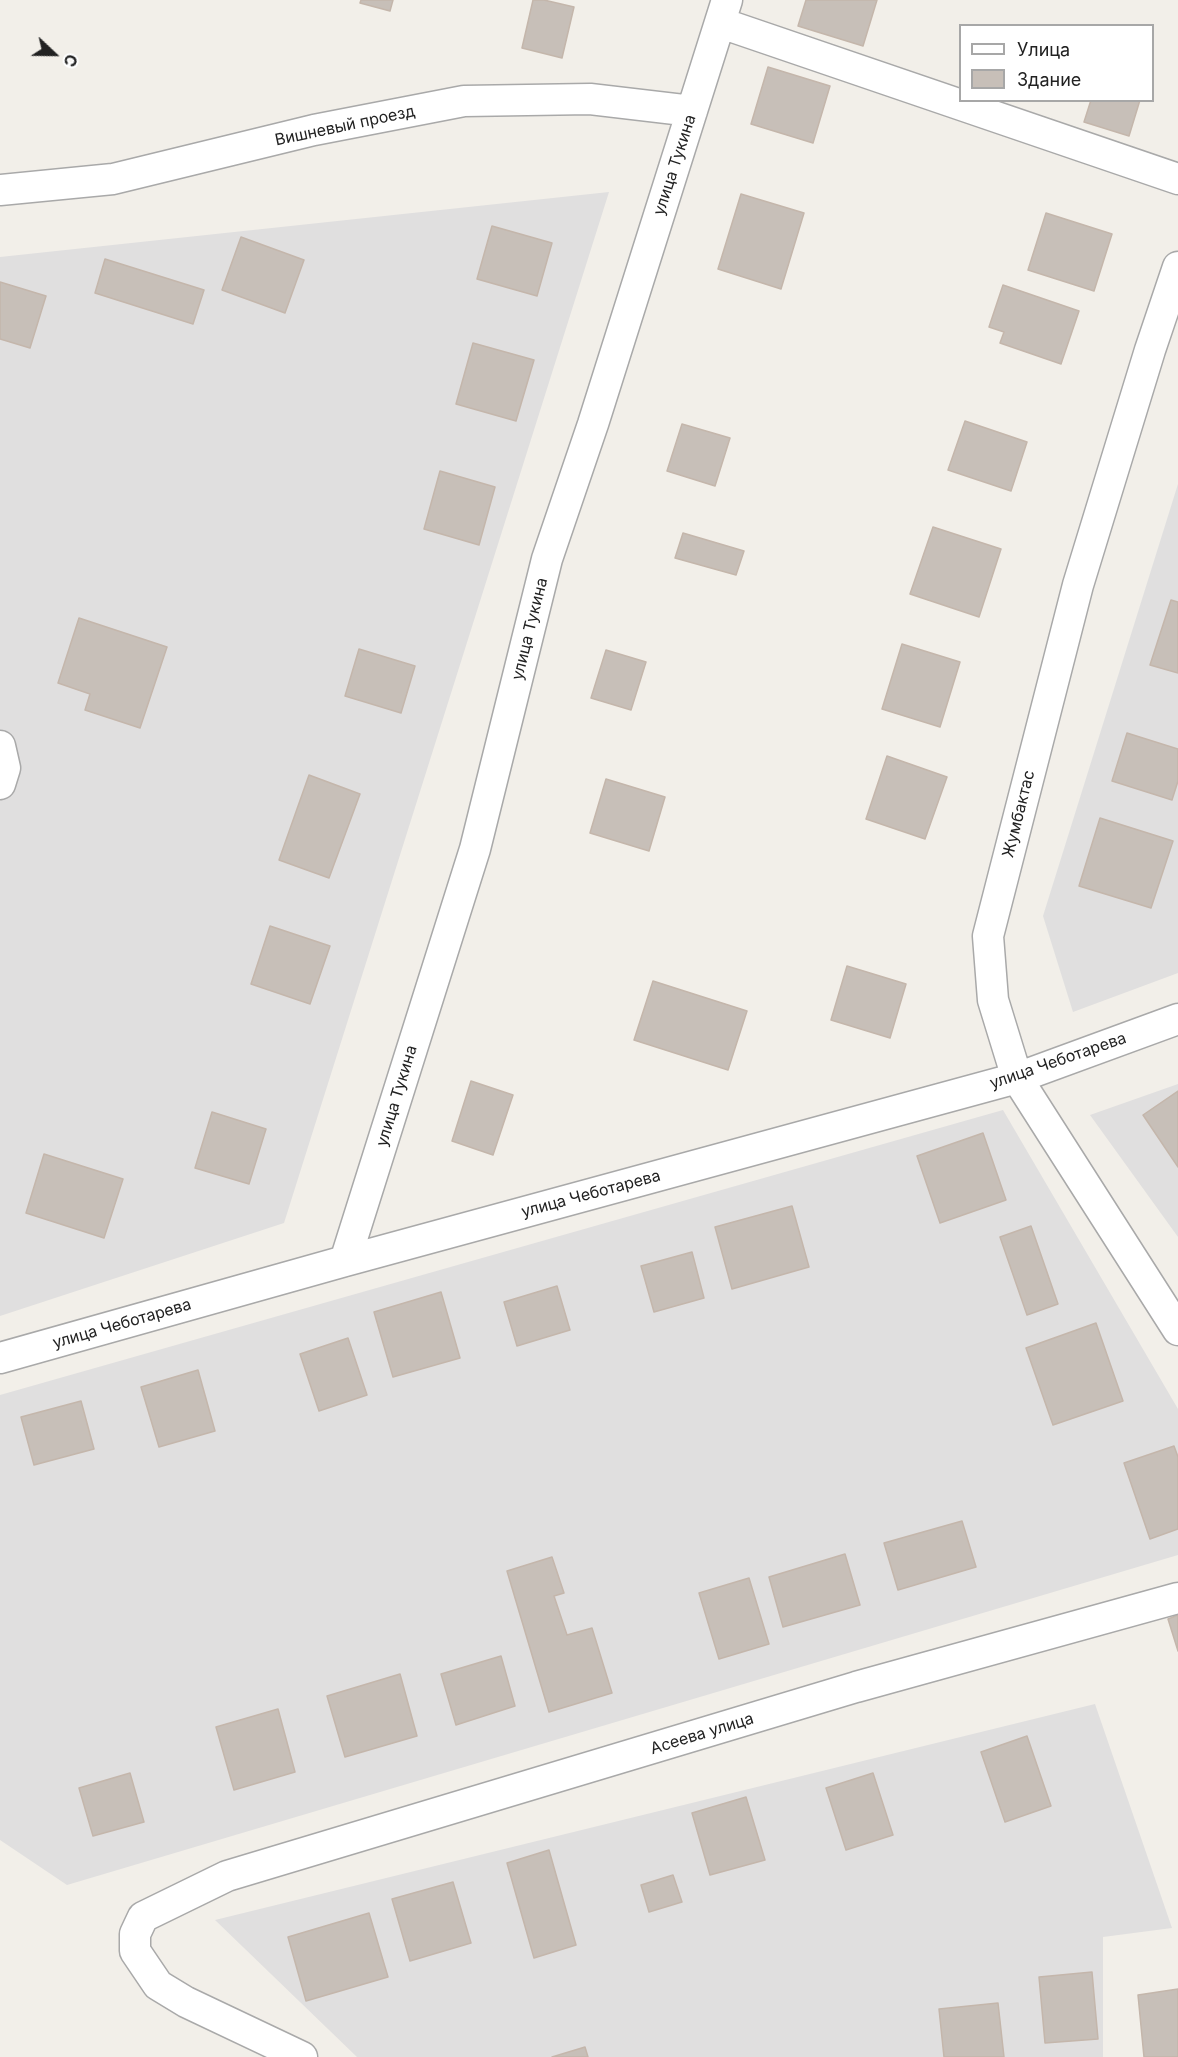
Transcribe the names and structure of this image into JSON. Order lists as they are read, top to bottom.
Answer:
{
  "streets": {
    "street": [
      "Вишневый проезд",
      "улица Тукина",
      "Жумбактас",
      "улица Чеботарева",
      "Асеева улица"
    ]
  },
  "crossings": [
    ["Вишневый проезд", "улица Тукина"],
    ["улица Тукина", "улица Чеботарева"],
    ["Жумбактас", "улица Чеботарева"]
  ],
  "legend": ["Улица", "Здание"],
  "north": "right"
}
